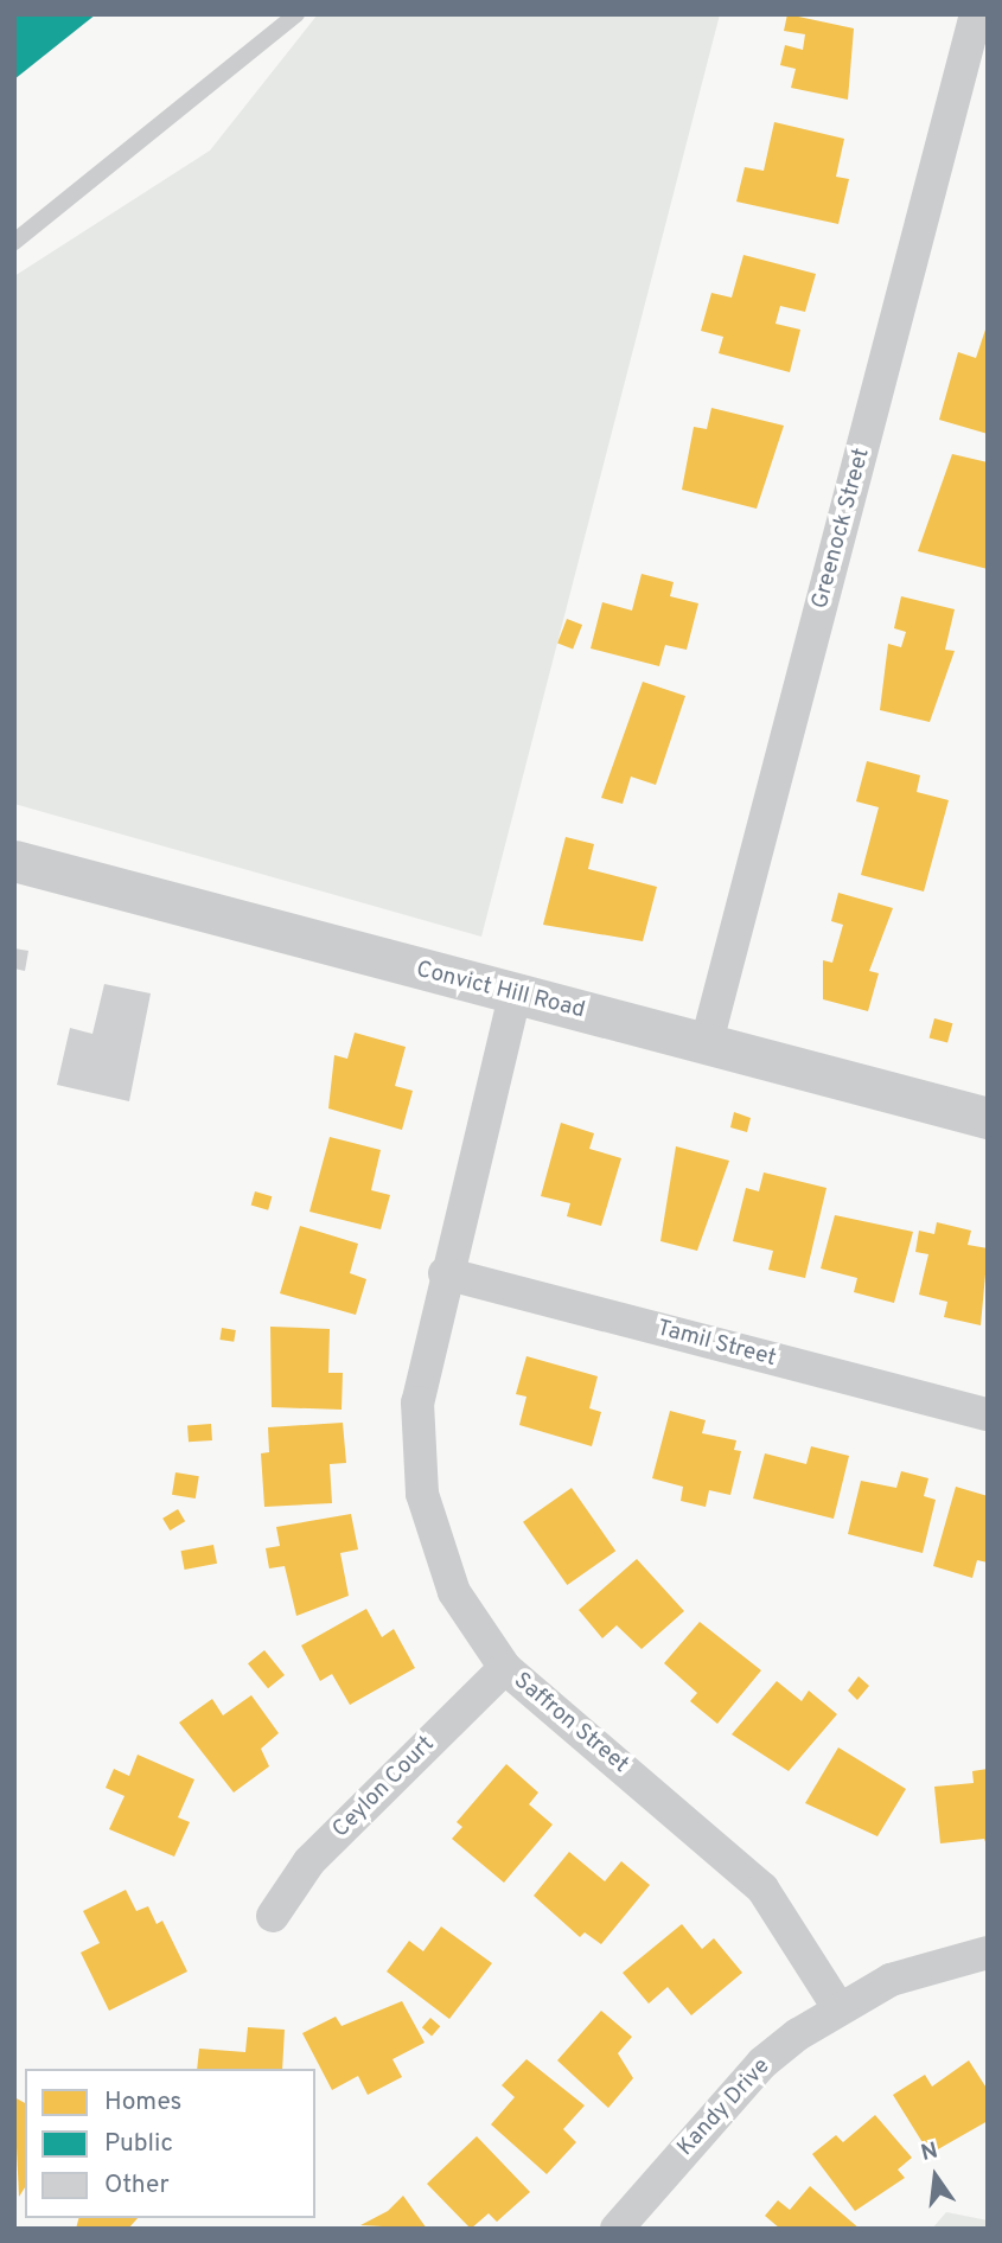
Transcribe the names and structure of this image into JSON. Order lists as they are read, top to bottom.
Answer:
{
  "streets": {
    "street": [
      "Greenock Street",
      "Convict Hill Road",
      "Tamil Street",
      "Saffron Street",
      "Ceylon Court",
      "Kandy Drive"
    ]
  },
  "crossings": [
    ["Greenock Street", "Convict Hill Road"],
    ["Convict Hill Road", "Saffron Street"],
    ["Tamil Street", "Saffron Street"],
    ["Saffron Street", "Ceylon Court"],
    ["Saffron Street", "Kandy Drive"]
  ],
  "legend": ["Homes", "Public", "Other"],
  "north": "top"
}
